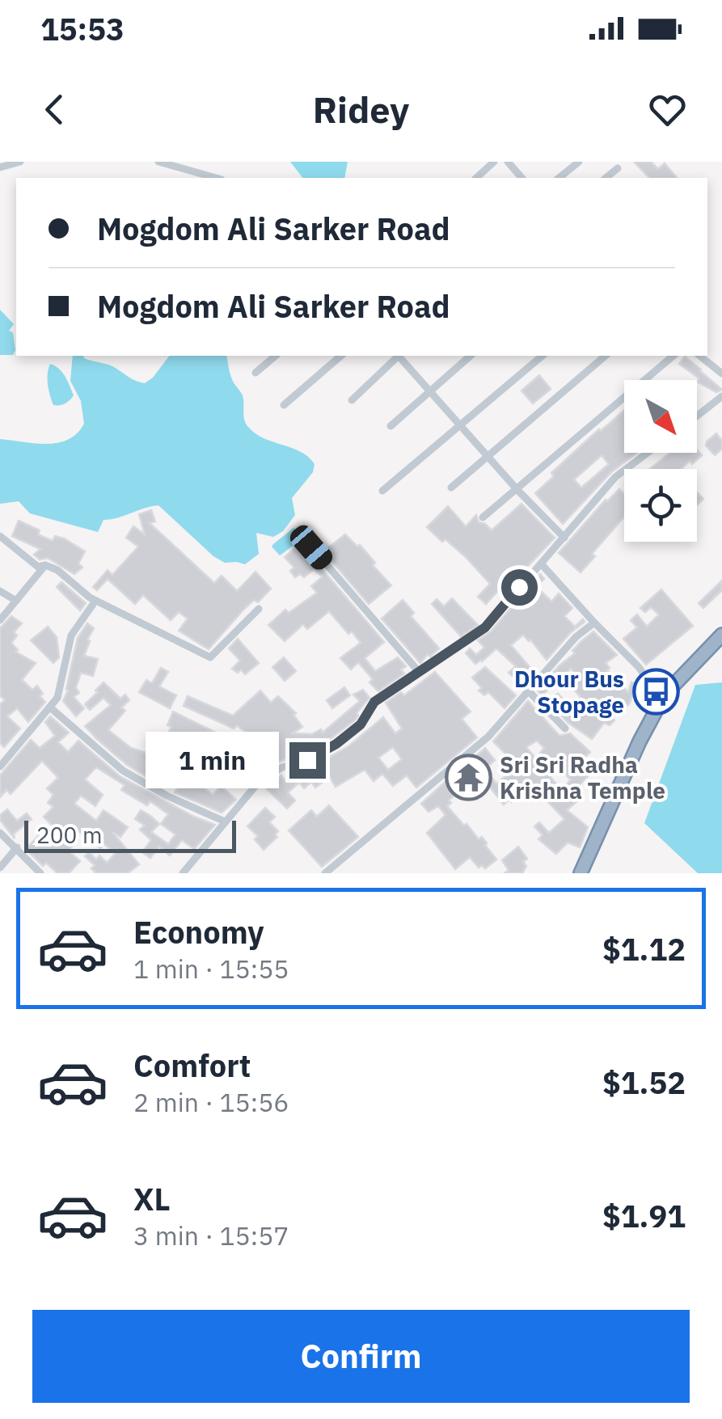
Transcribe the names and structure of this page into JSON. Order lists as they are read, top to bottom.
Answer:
{
  "places": {
    "bus stop": ["Dhour Bus Stopage"],
    "temple": ["Sri Sri Radha Krishna Temple"]
  },
  "scale_bar": "200 m",
  "north": "bottom right",
  "page": {
    "status": "15:53",
    "header": "Ridey",
    "banner": ["Mogdom Ali Sarker Road", "Mogdom Ali Sarker Road"],
    "bubble": "1 min",
    "scale": "200 m",
    "list": [
      {
        "name": "Economy",
        "note": "1 min · 15:55",
        "value": "$1.12"
      },
      {
        "name": "Comfort",
        "note": "2 min · 15:56",
        "value": "$1.52"
      },
      {
        "name": "XL",
        "note": "3 min · 15:57",
        "value": "$1.91"
      }
    ],
    "buttons": "Confirm"
  }
}
